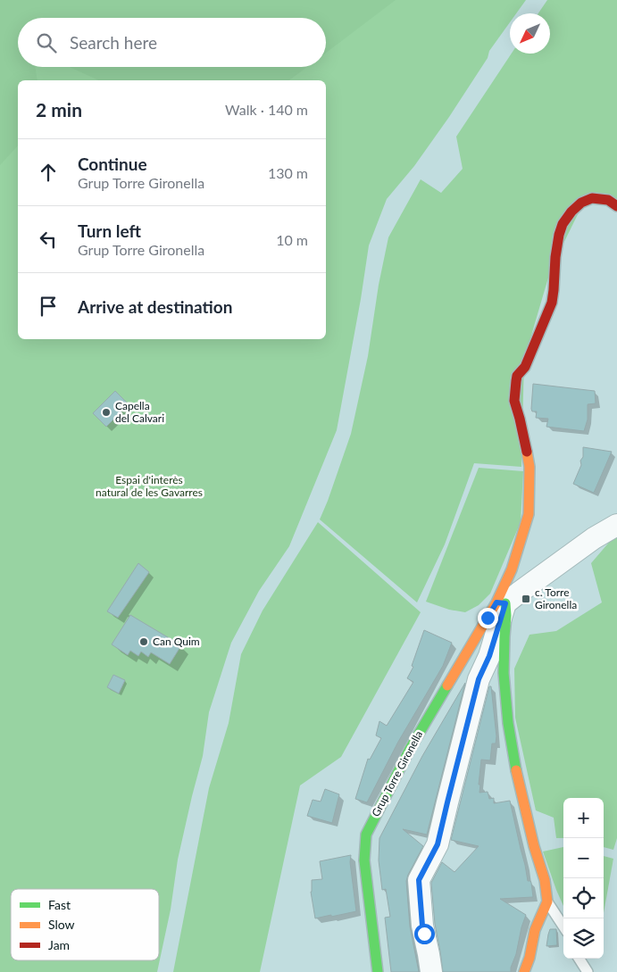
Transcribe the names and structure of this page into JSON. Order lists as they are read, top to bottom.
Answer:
{
  "streets": {
    "street": ["Grup Torre Gironella"]
  },
  "parks": ["Espai d'interès natural de les Gavarres"],
  "places": {
    "other": ["Capella del Calvari", "Can Quim"],
    "transit": ["c. Torre Gironella"]
  },
  "legend": ["Fast", "Slow", "Jam"],
  "north": "bottom left",
  "page": {
    "search": "Search here",
    "heading": ["2 min", "Walk · 140 m"],
    "list": [
      ["Continue", "Grup Torre Gironella", "130 m"],
      ["Turn left", "Grup Torre Gironella", "10 m"],
      "Arrive at destination"
    ],
    "map_buttons": ["+", "−"]
  }
}
